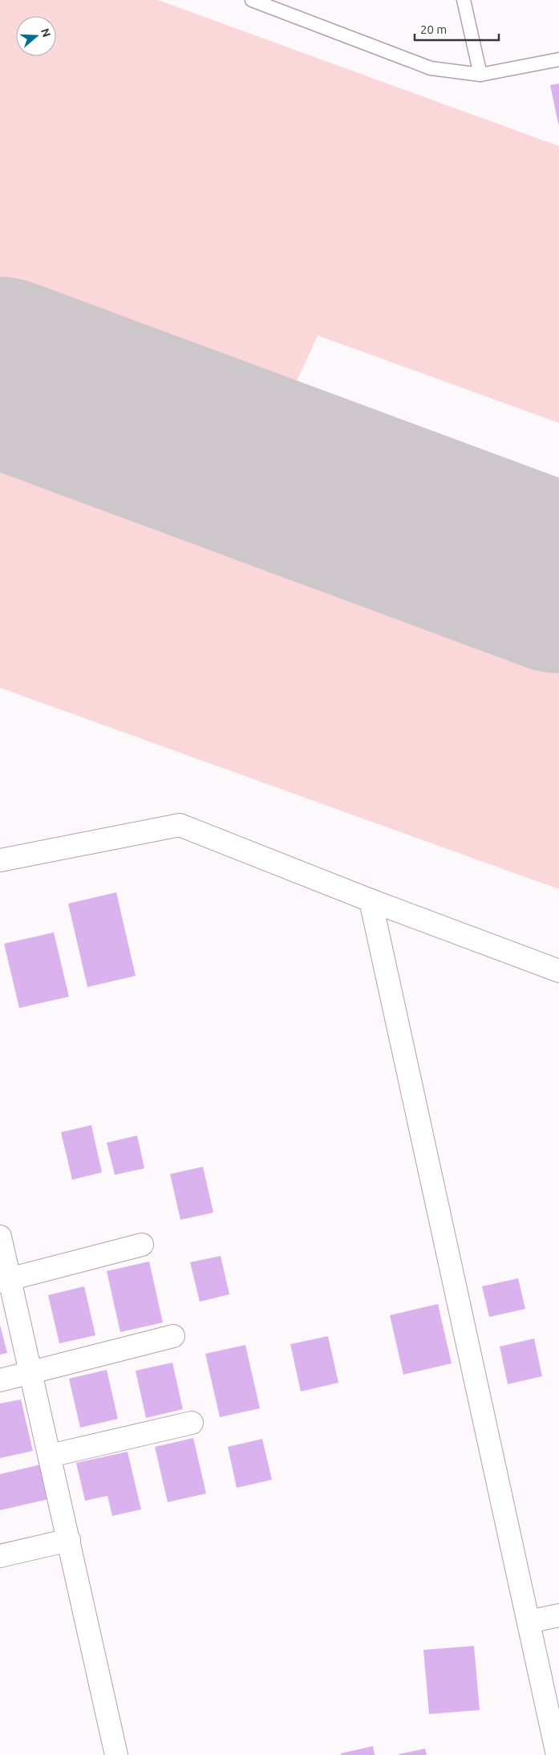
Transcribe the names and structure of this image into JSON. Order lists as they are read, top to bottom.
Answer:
{
  "scale_bar": "20 m",
  "north": "right"
}
